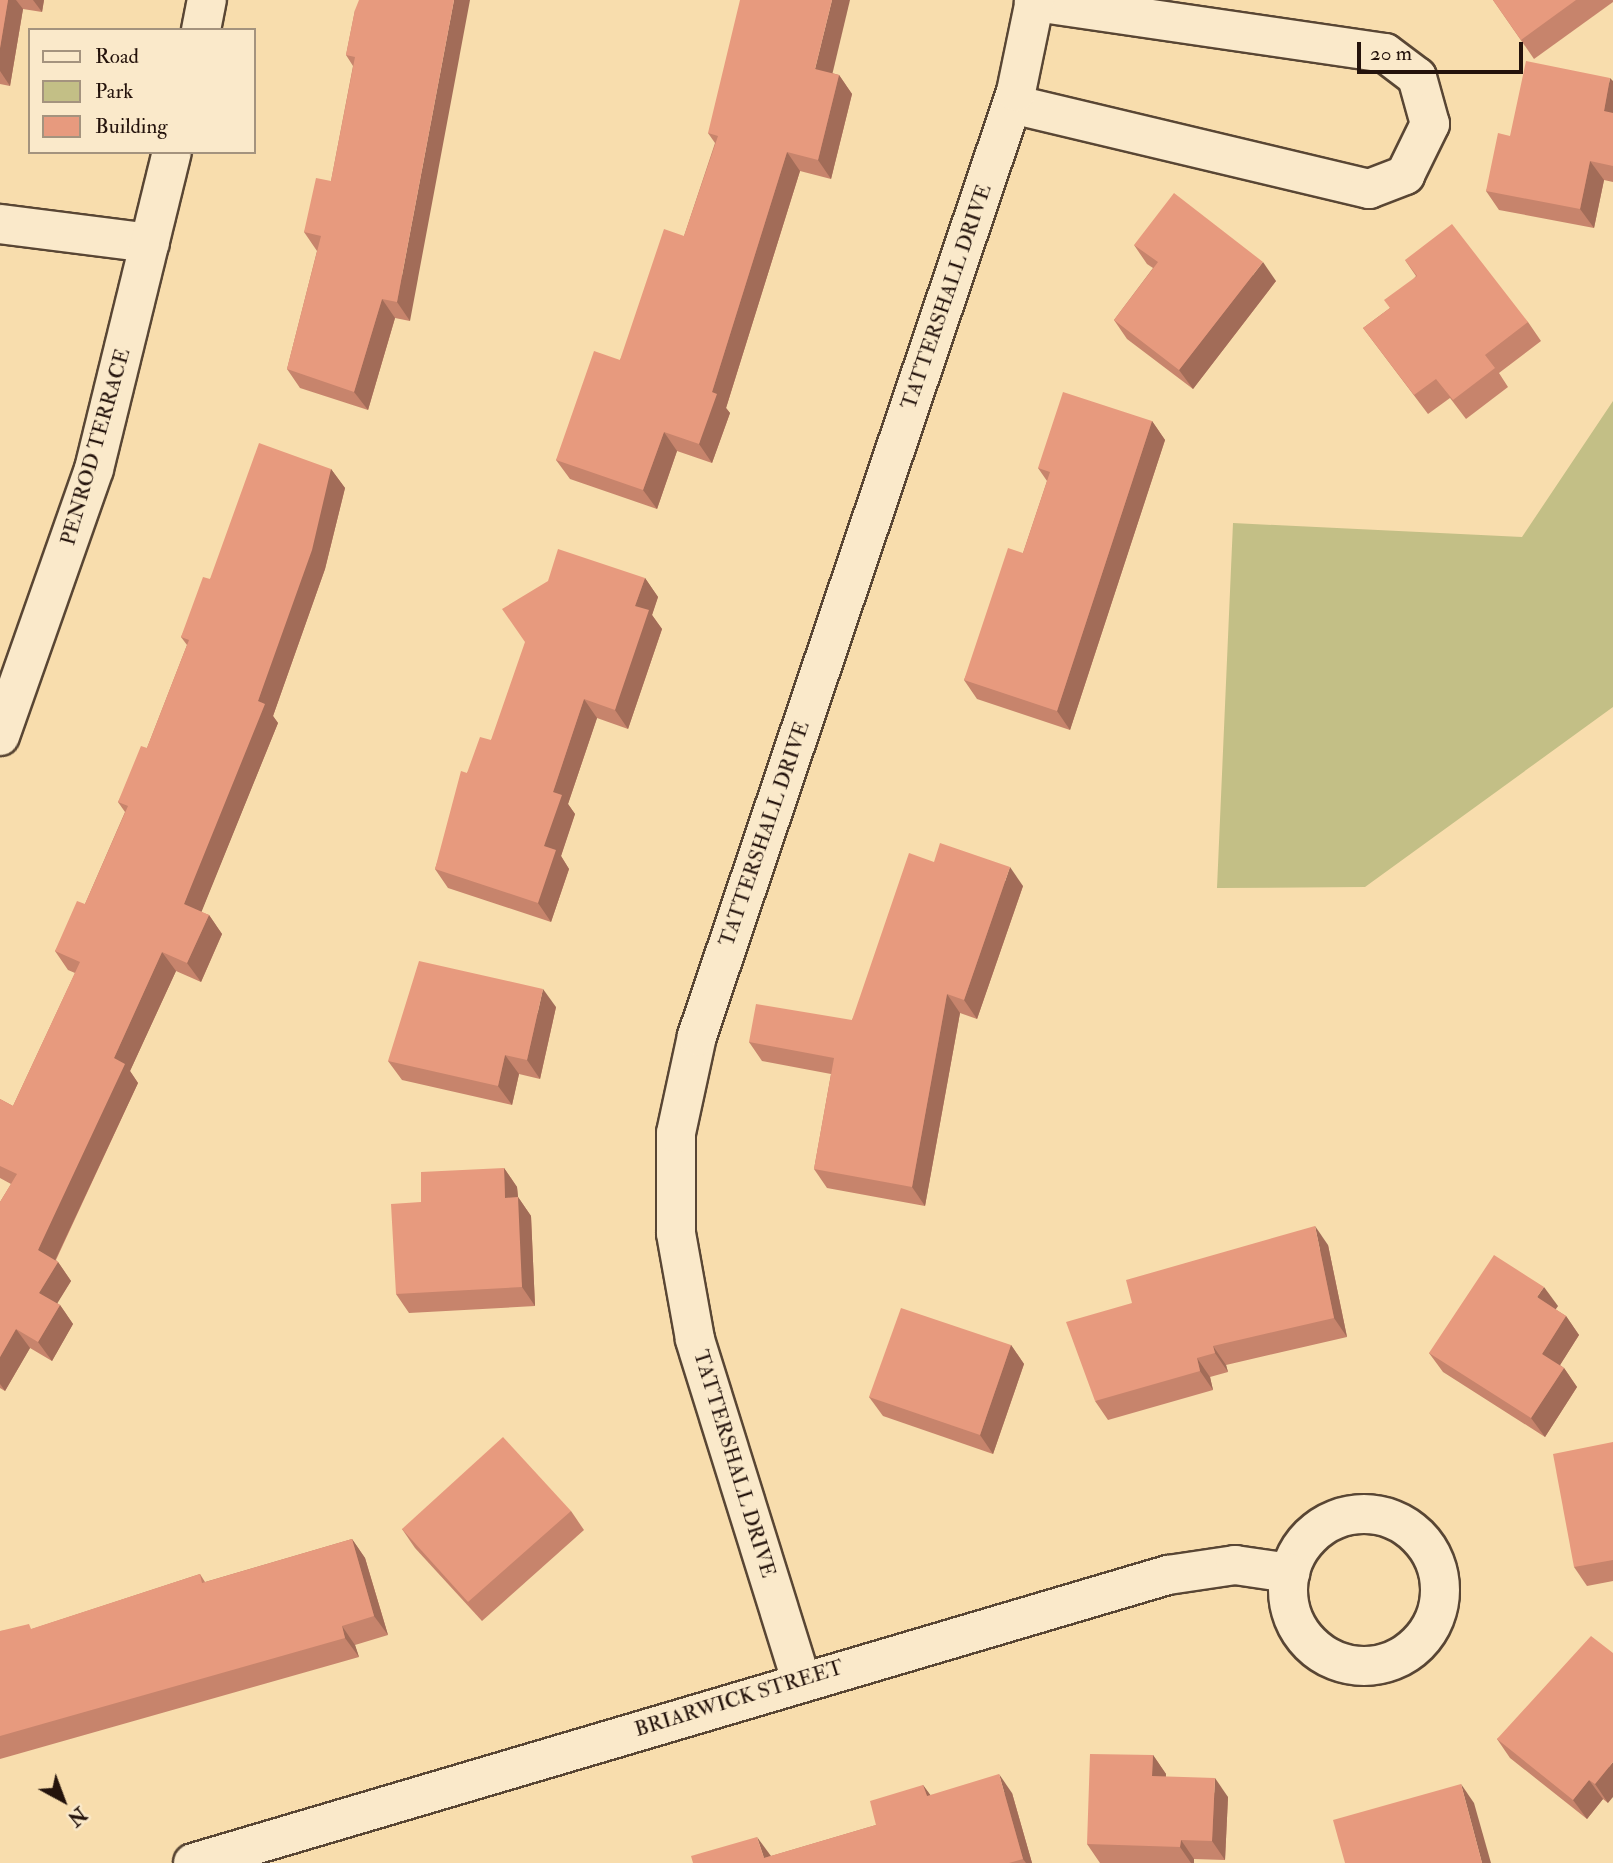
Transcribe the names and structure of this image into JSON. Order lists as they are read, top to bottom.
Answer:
{
  "streets": {
    "street": ["TATTERSHALL DRIVE", "PENROD TERRACE", "BRIARWICK STREET"]
  },
  "crossings": [
    ["TATTERSHALL DRIVE", "BRIARWICK STREET"]
  ],
  "legend": ["Road", "Park", "Building"],
  "scale_bar": "20 m",
  "north": "bottom right"
}
